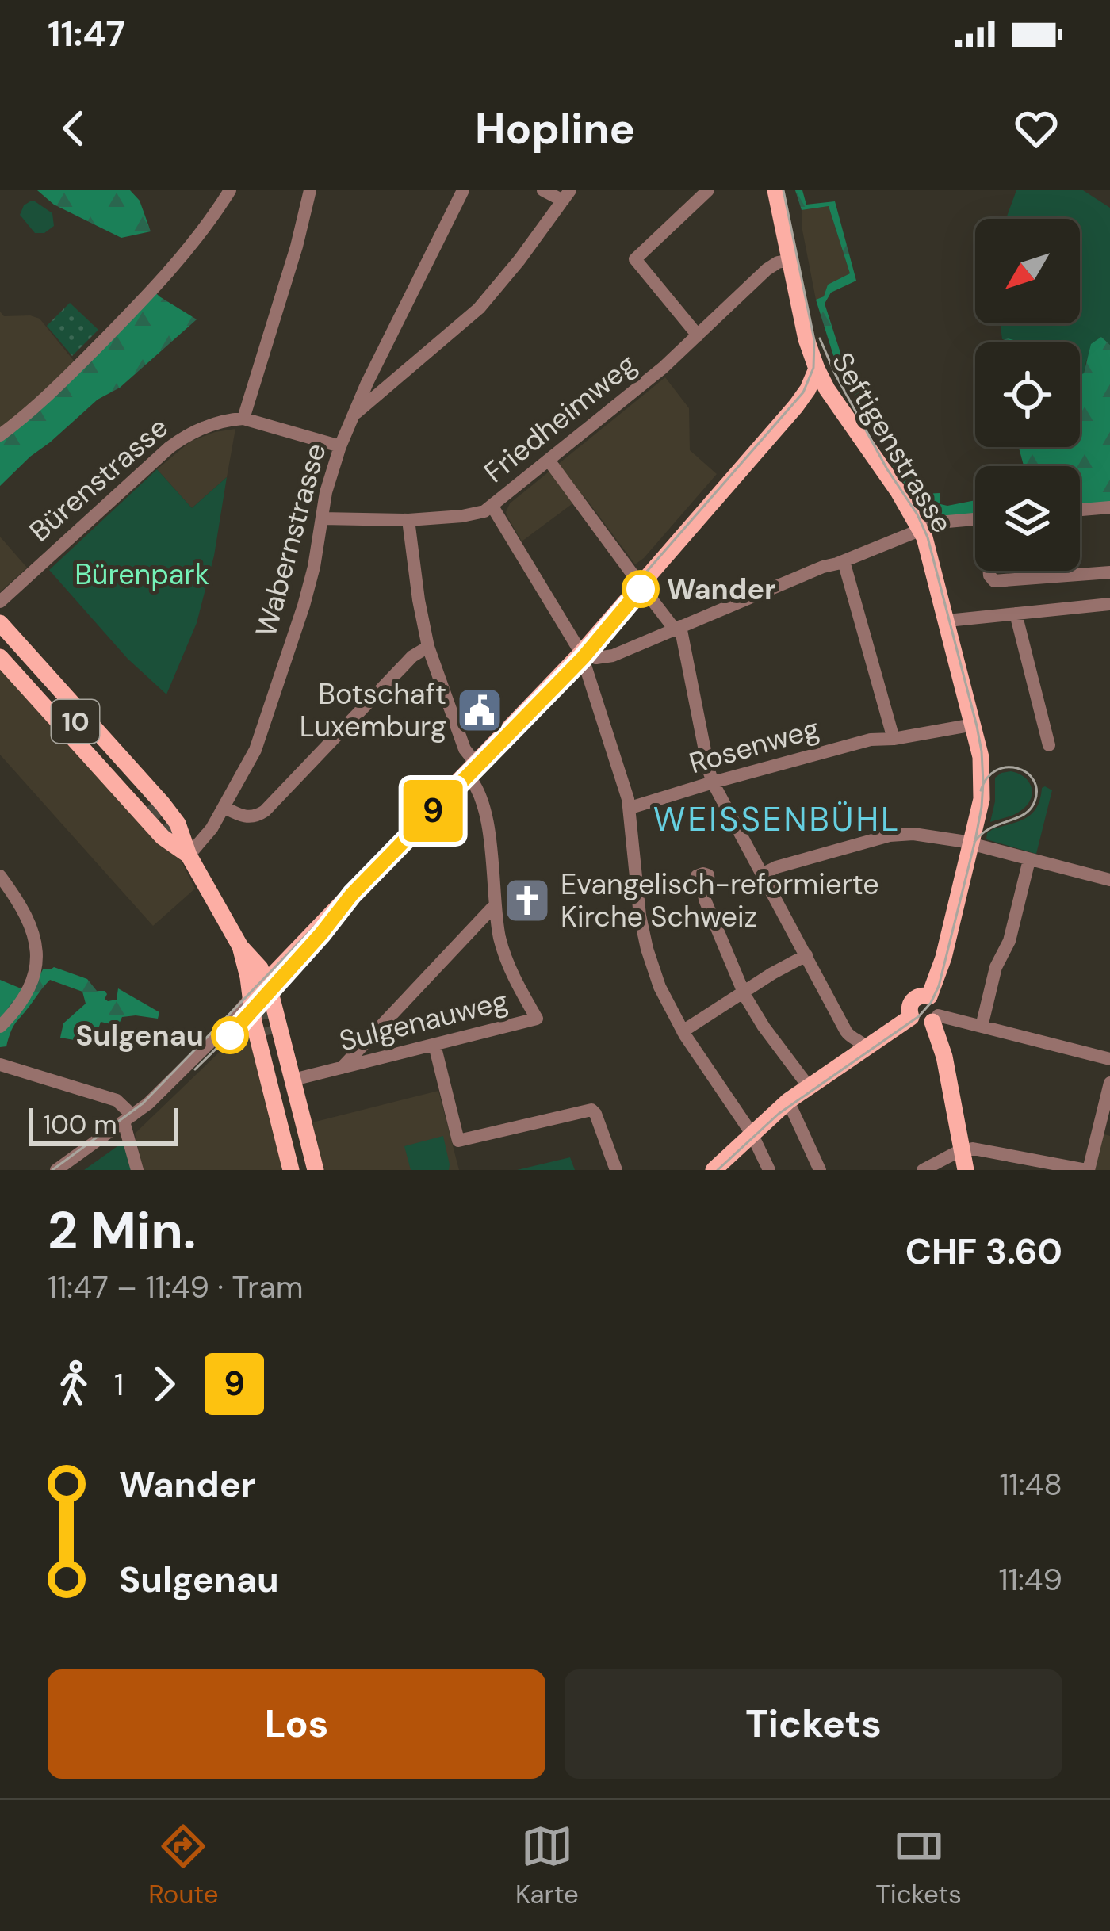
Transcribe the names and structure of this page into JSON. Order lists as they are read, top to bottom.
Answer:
{
  "streets": {
    "main road": ["Seftigenstrasse", "10"],
    "street": [
      "Friedheimweg",
      "Bürenstrasse",
      "Wabernstrasse",
      "Rosenweg",
      "Sulgenauweg"
    ]
  },
  "crossings": [
    ["Friedheimweg", "Seftigenstrasse"],
    ["Friedheimweg", "Wabernstrasse"],
    ["Friedheimweg", "Sulgenauweg"],
    ["Seftigenstrasse", "Rosenweg"]
  ],
  "districts": ["WEISSENBÜHL"],
  "parks": ["Bürenpark"],
  "places": {
    "other": ["Wander", "Sulgenau"],
    "public building": ["Botschaft Luxemburg"],
    "church": ["Evangelisch-reformierte Kirche Schweiz"]
  },
  "lines": ["tram line 9"],
  "scale_bar": "100 m",
  "north": "bottom left",
  "page": {
    "status": "11:47",
    "header": "Hopline",
    "on_map": "9",
    "scale": "100 m",
    "heading": ["2 Min.", "11:47 – 11:49 · Tram", "CHF 3.60"],
    "legs": ["1", "9"],
    "list": [
      {
        "name": "Wander",
        "value": "11:48"
      },
      {
        "name": "Sulgenau",
        "value": "11:49"
      }
    ],
    "buttons": ["Los", "Tickets"],
    "tabs": ["Route", "Karte", "Tickets"]
  }
}
